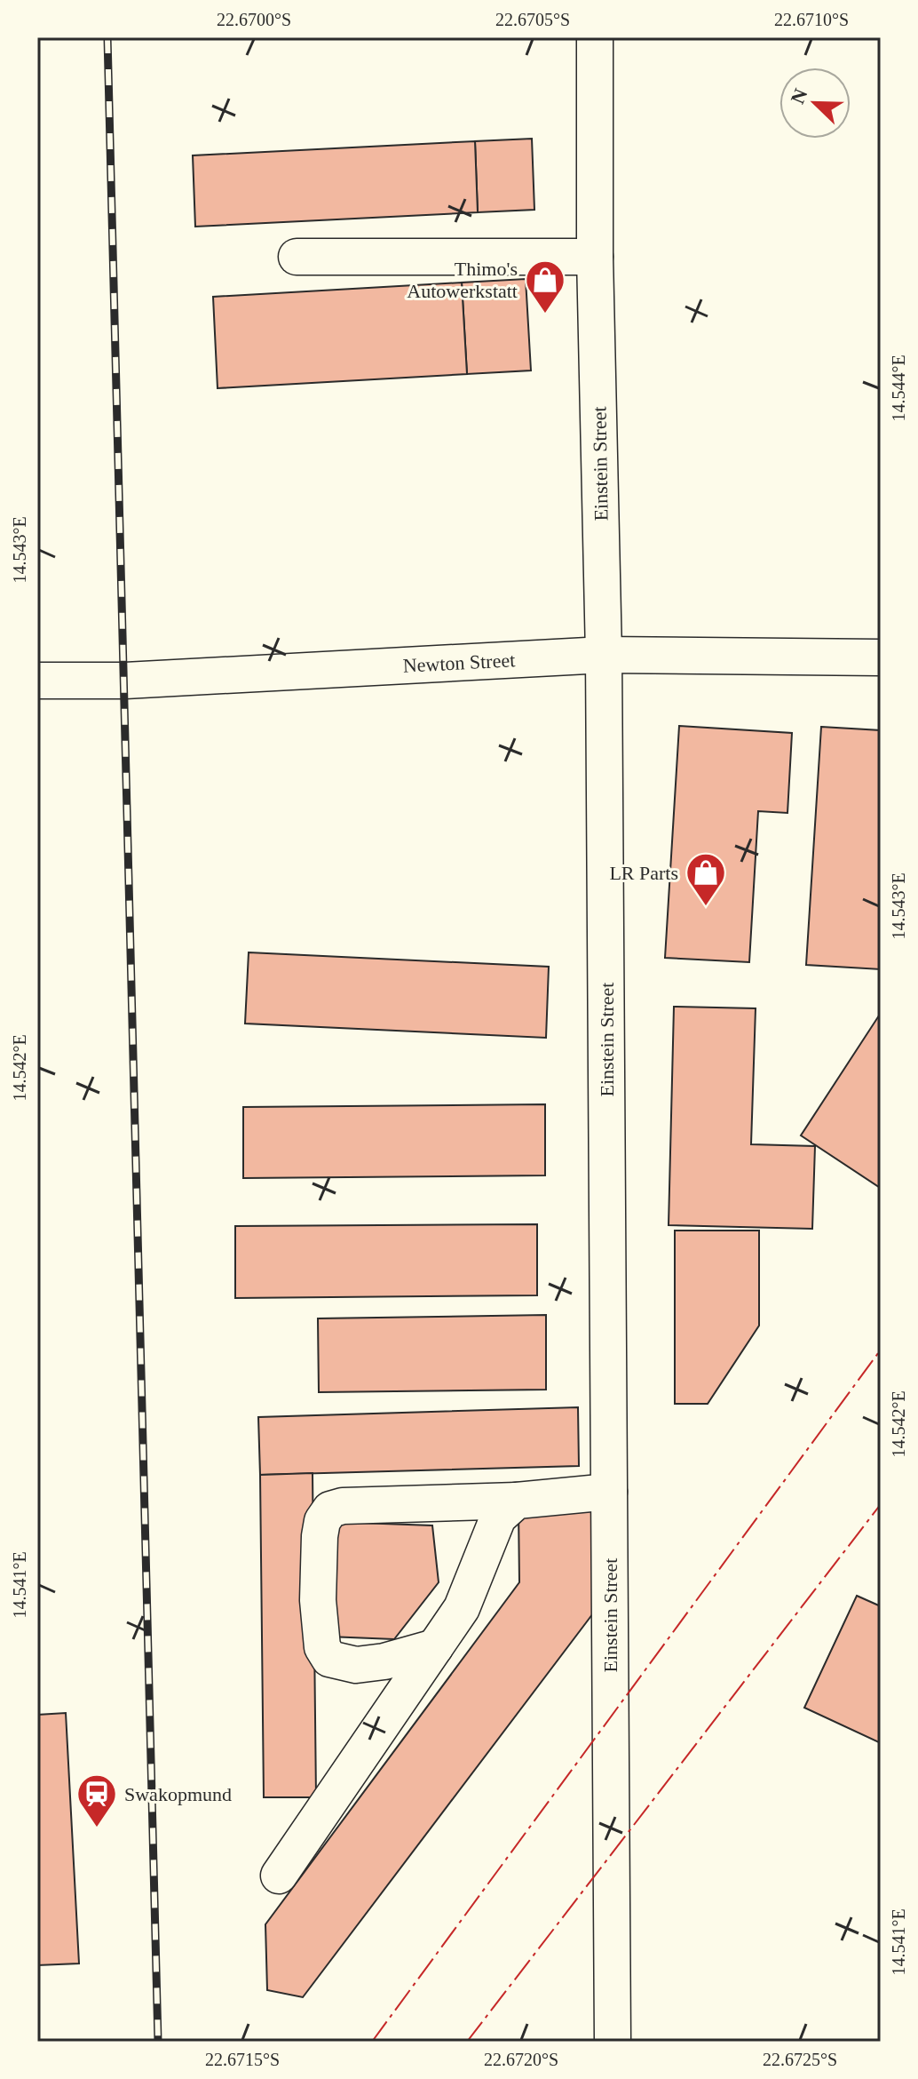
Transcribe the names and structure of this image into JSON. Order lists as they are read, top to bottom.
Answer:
{
  "streets": {
    "street": ["Einstein Street", "Newton Street"]
  },
  "crossings": [
    ["Einstein Street", "Newton Street"]
  ],
  "places": {
    "shop": ["Thimo's Autowerkstatt", "LR Parts"],
    "station": ["Swakopmund"]
  },
  "north": "top left",
  "coordinates": [
    "22.6700°S",
    "22.6705°S",
    "22.6710°S",
    "14.544°E",
    "14.543°E",
    "14.542°E",
    "14.541°E",
    "22.6715°S",
    "22.6720°S",
    "22.6725°S"
  ]
}
